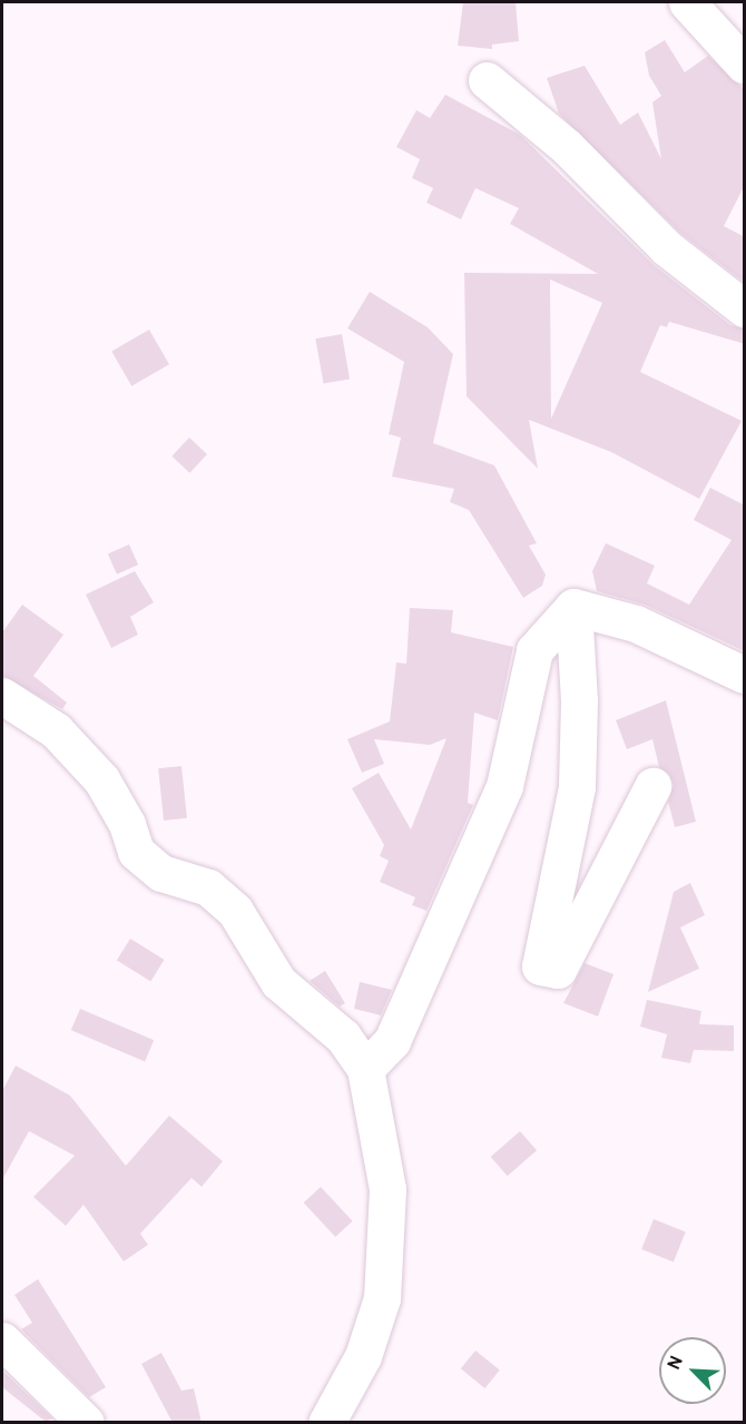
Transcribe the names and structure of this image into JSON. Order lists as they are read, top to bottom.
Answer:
{
  "north": "top left"
}
